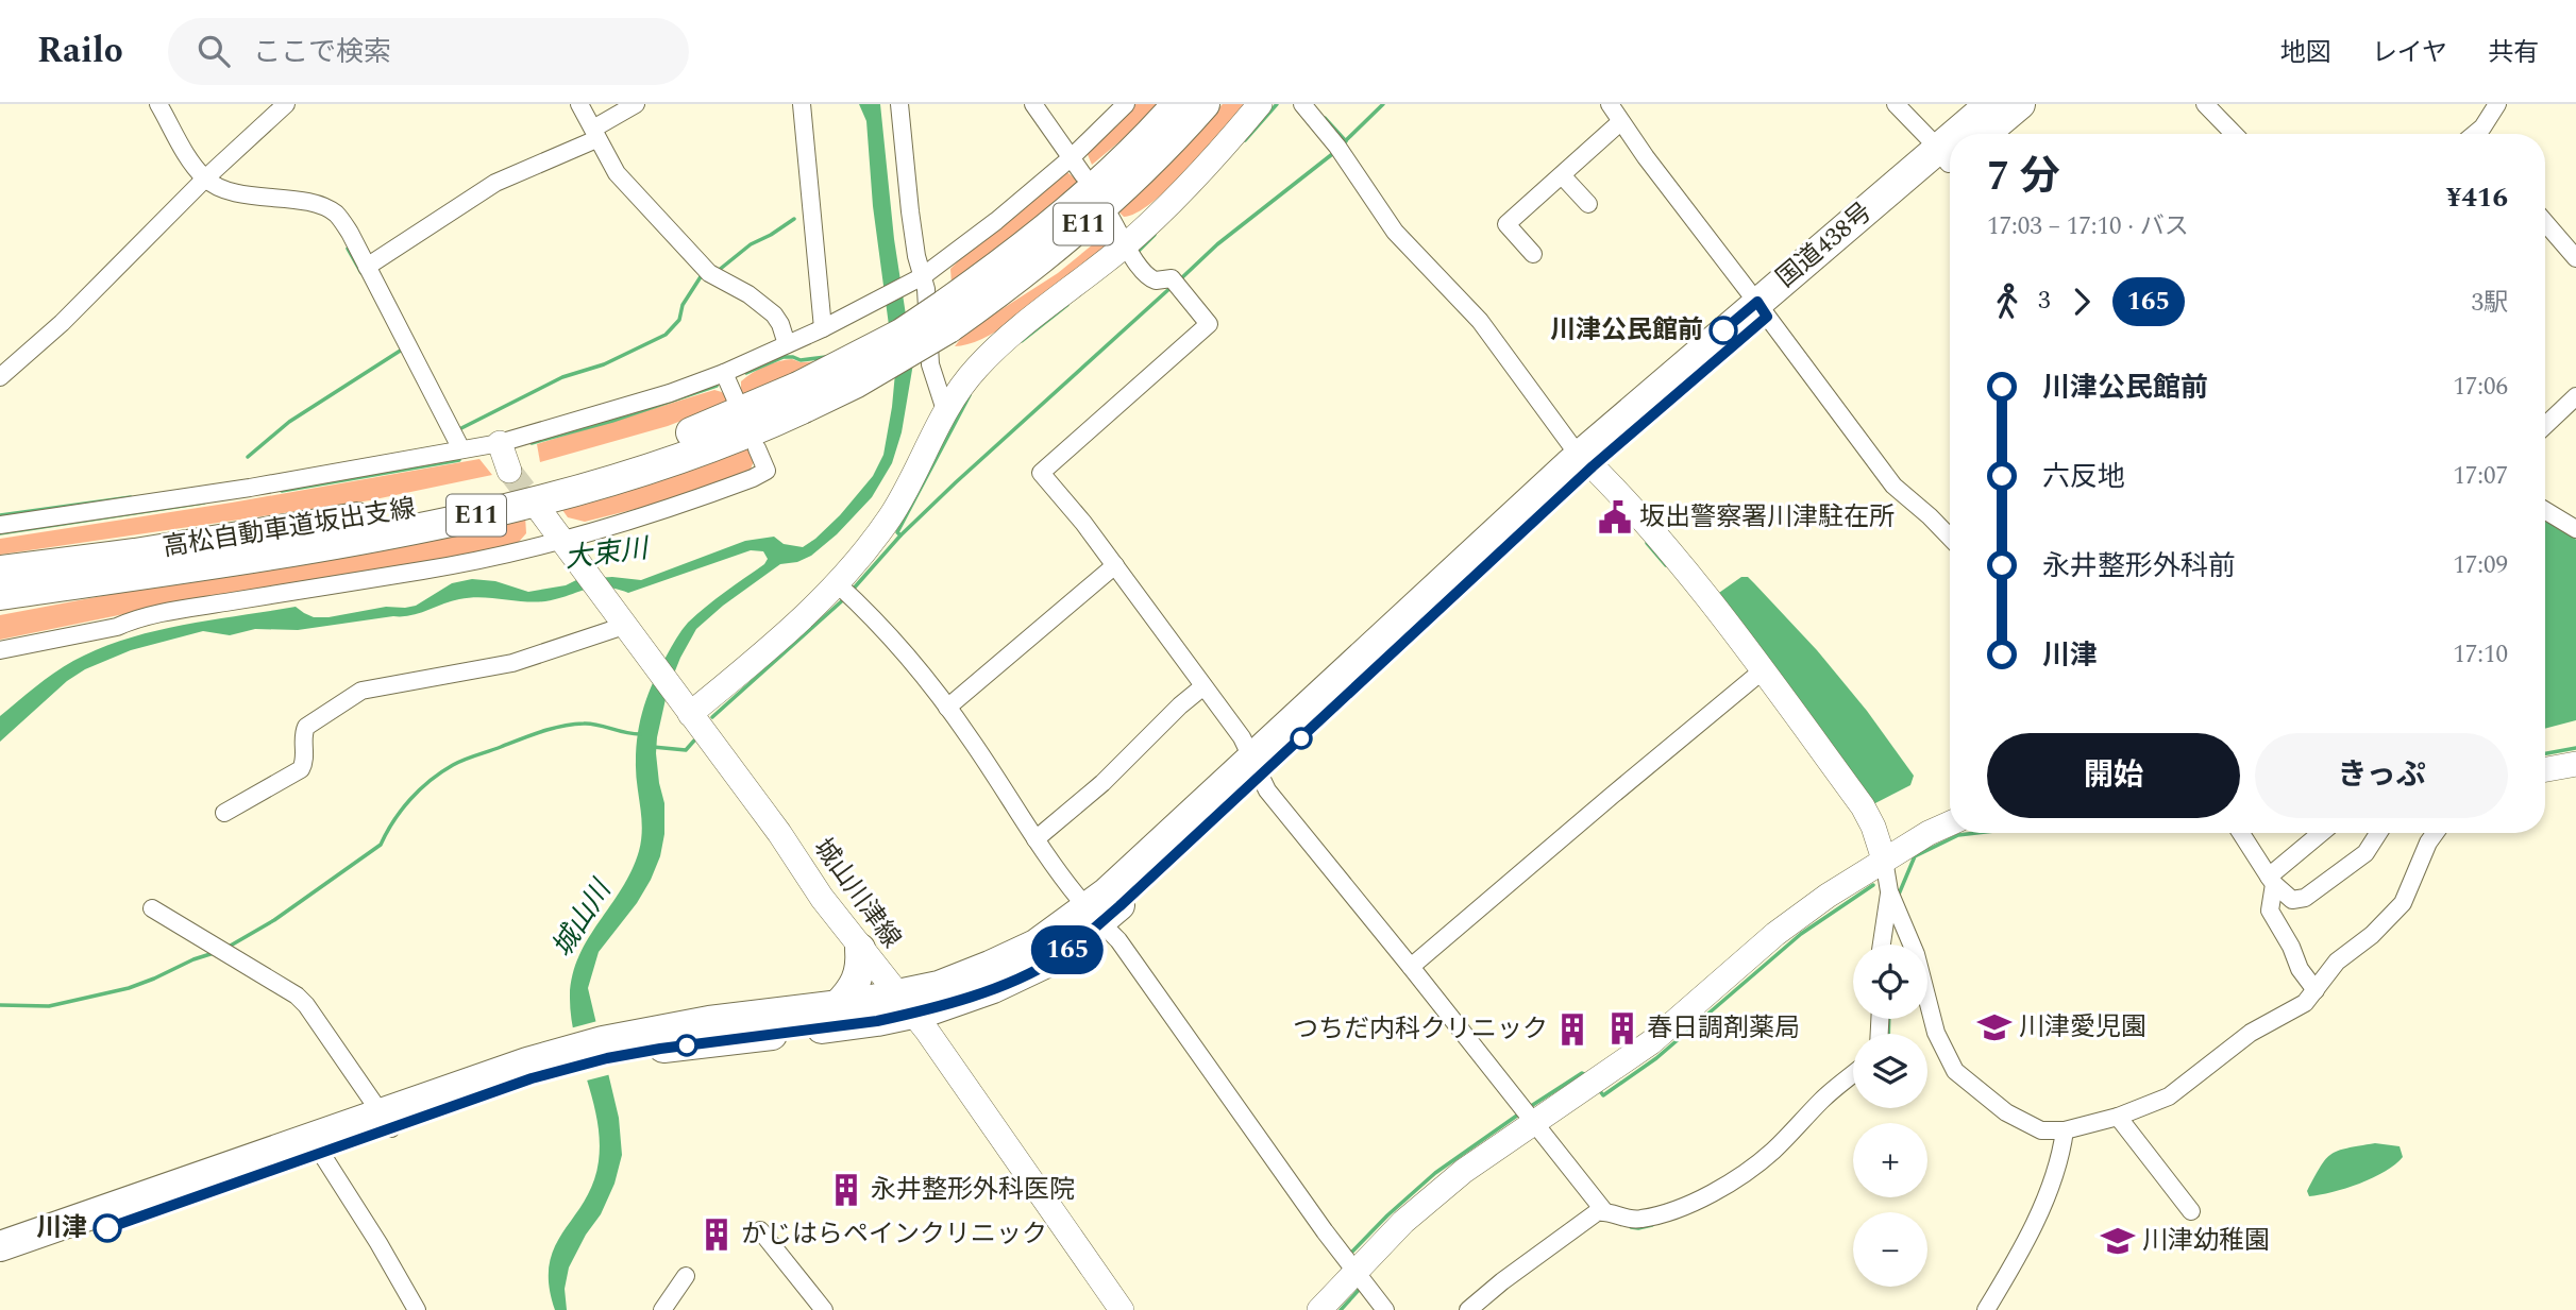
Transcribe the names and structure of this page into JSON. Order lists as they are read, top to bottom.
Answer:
{
  "streets": {
    "highway": ["E11", "国道438号", "高松自動車道坂出支線"],
    "street": ["城山川津線"]
  },
  "crossings": [
    ["E11", "高松自動車道坂出支線"],
    ["国道438号", "城山川津線"]
  ],
  "water": ["大束川", "城山川"],
  "places": {
    "other": ["川津公民館前", "川津"],
    "public building": ["坂出警察署川津駐在所"],
    "school or university": ["川津愛児園", "川津幼稚園"],
    "building": [
      "春日調剤薬局",
      "つちだ内科クリニック",
      "永井整形外科医院",
      "かじはらペインクリニック"
    ]
  },
  "lines": ["bus line 165"],
  "page": {
    "header": "Railo",
    "search": "ここで検索",
    "nav": ["地図", "レイヤ", "共有"],
    "on_map": "165",
    "heading": ["7 分", "17:03 – 17:10 · バス", "¥416"],
    "legs": ["3", "165", "3駅"],
    "list": [
      {
        "name": "川津公民館前",
        "value": "17:06"
      },
      {
        "name": "六反地",
        "value": "17:07"
      },
      {
        "name": "永井整形外科前",
        "value": "17:09"
      },
      {
        "name": "川津",
        "value": "17:10"
      }
    ],
    "buttons": ["開始", "きっぷ"],
    "map_buttons": ["+", "−"]
  }
}
